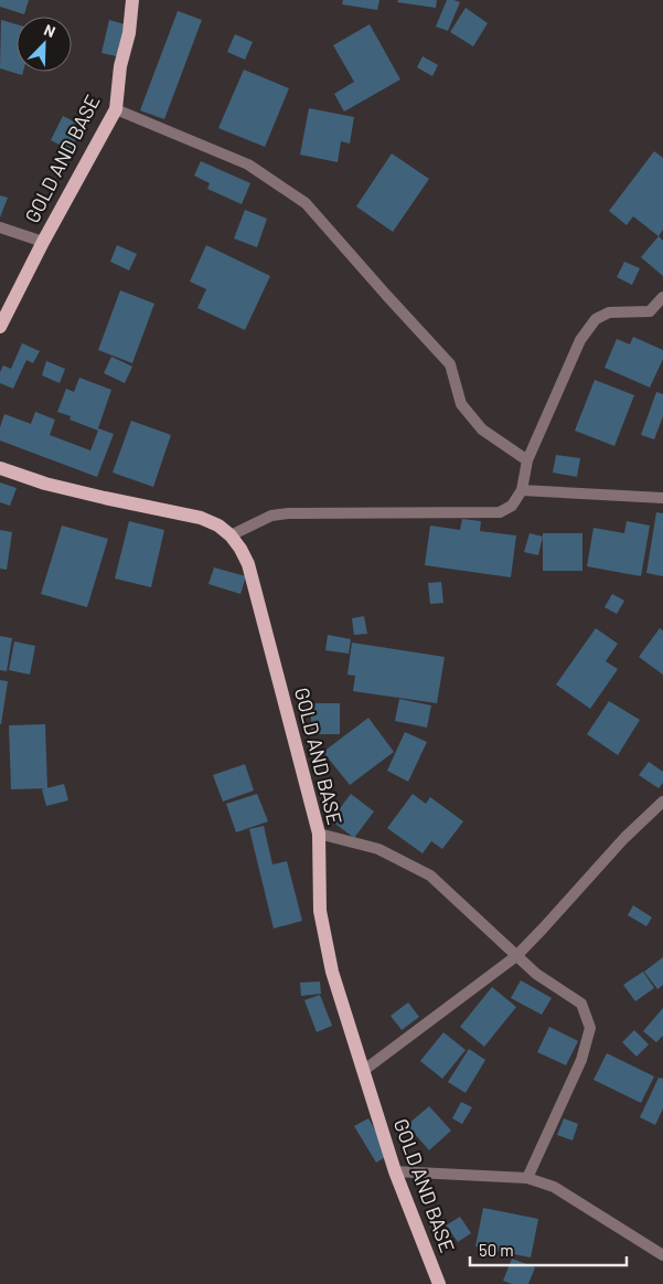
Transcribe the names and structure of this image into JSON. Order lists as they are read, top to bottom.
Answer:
{
  "streets": {
    "main road": ["GOLD AND BASE"]
  },
  "scale_bar": "50 m",
  "north": "top right"
}
